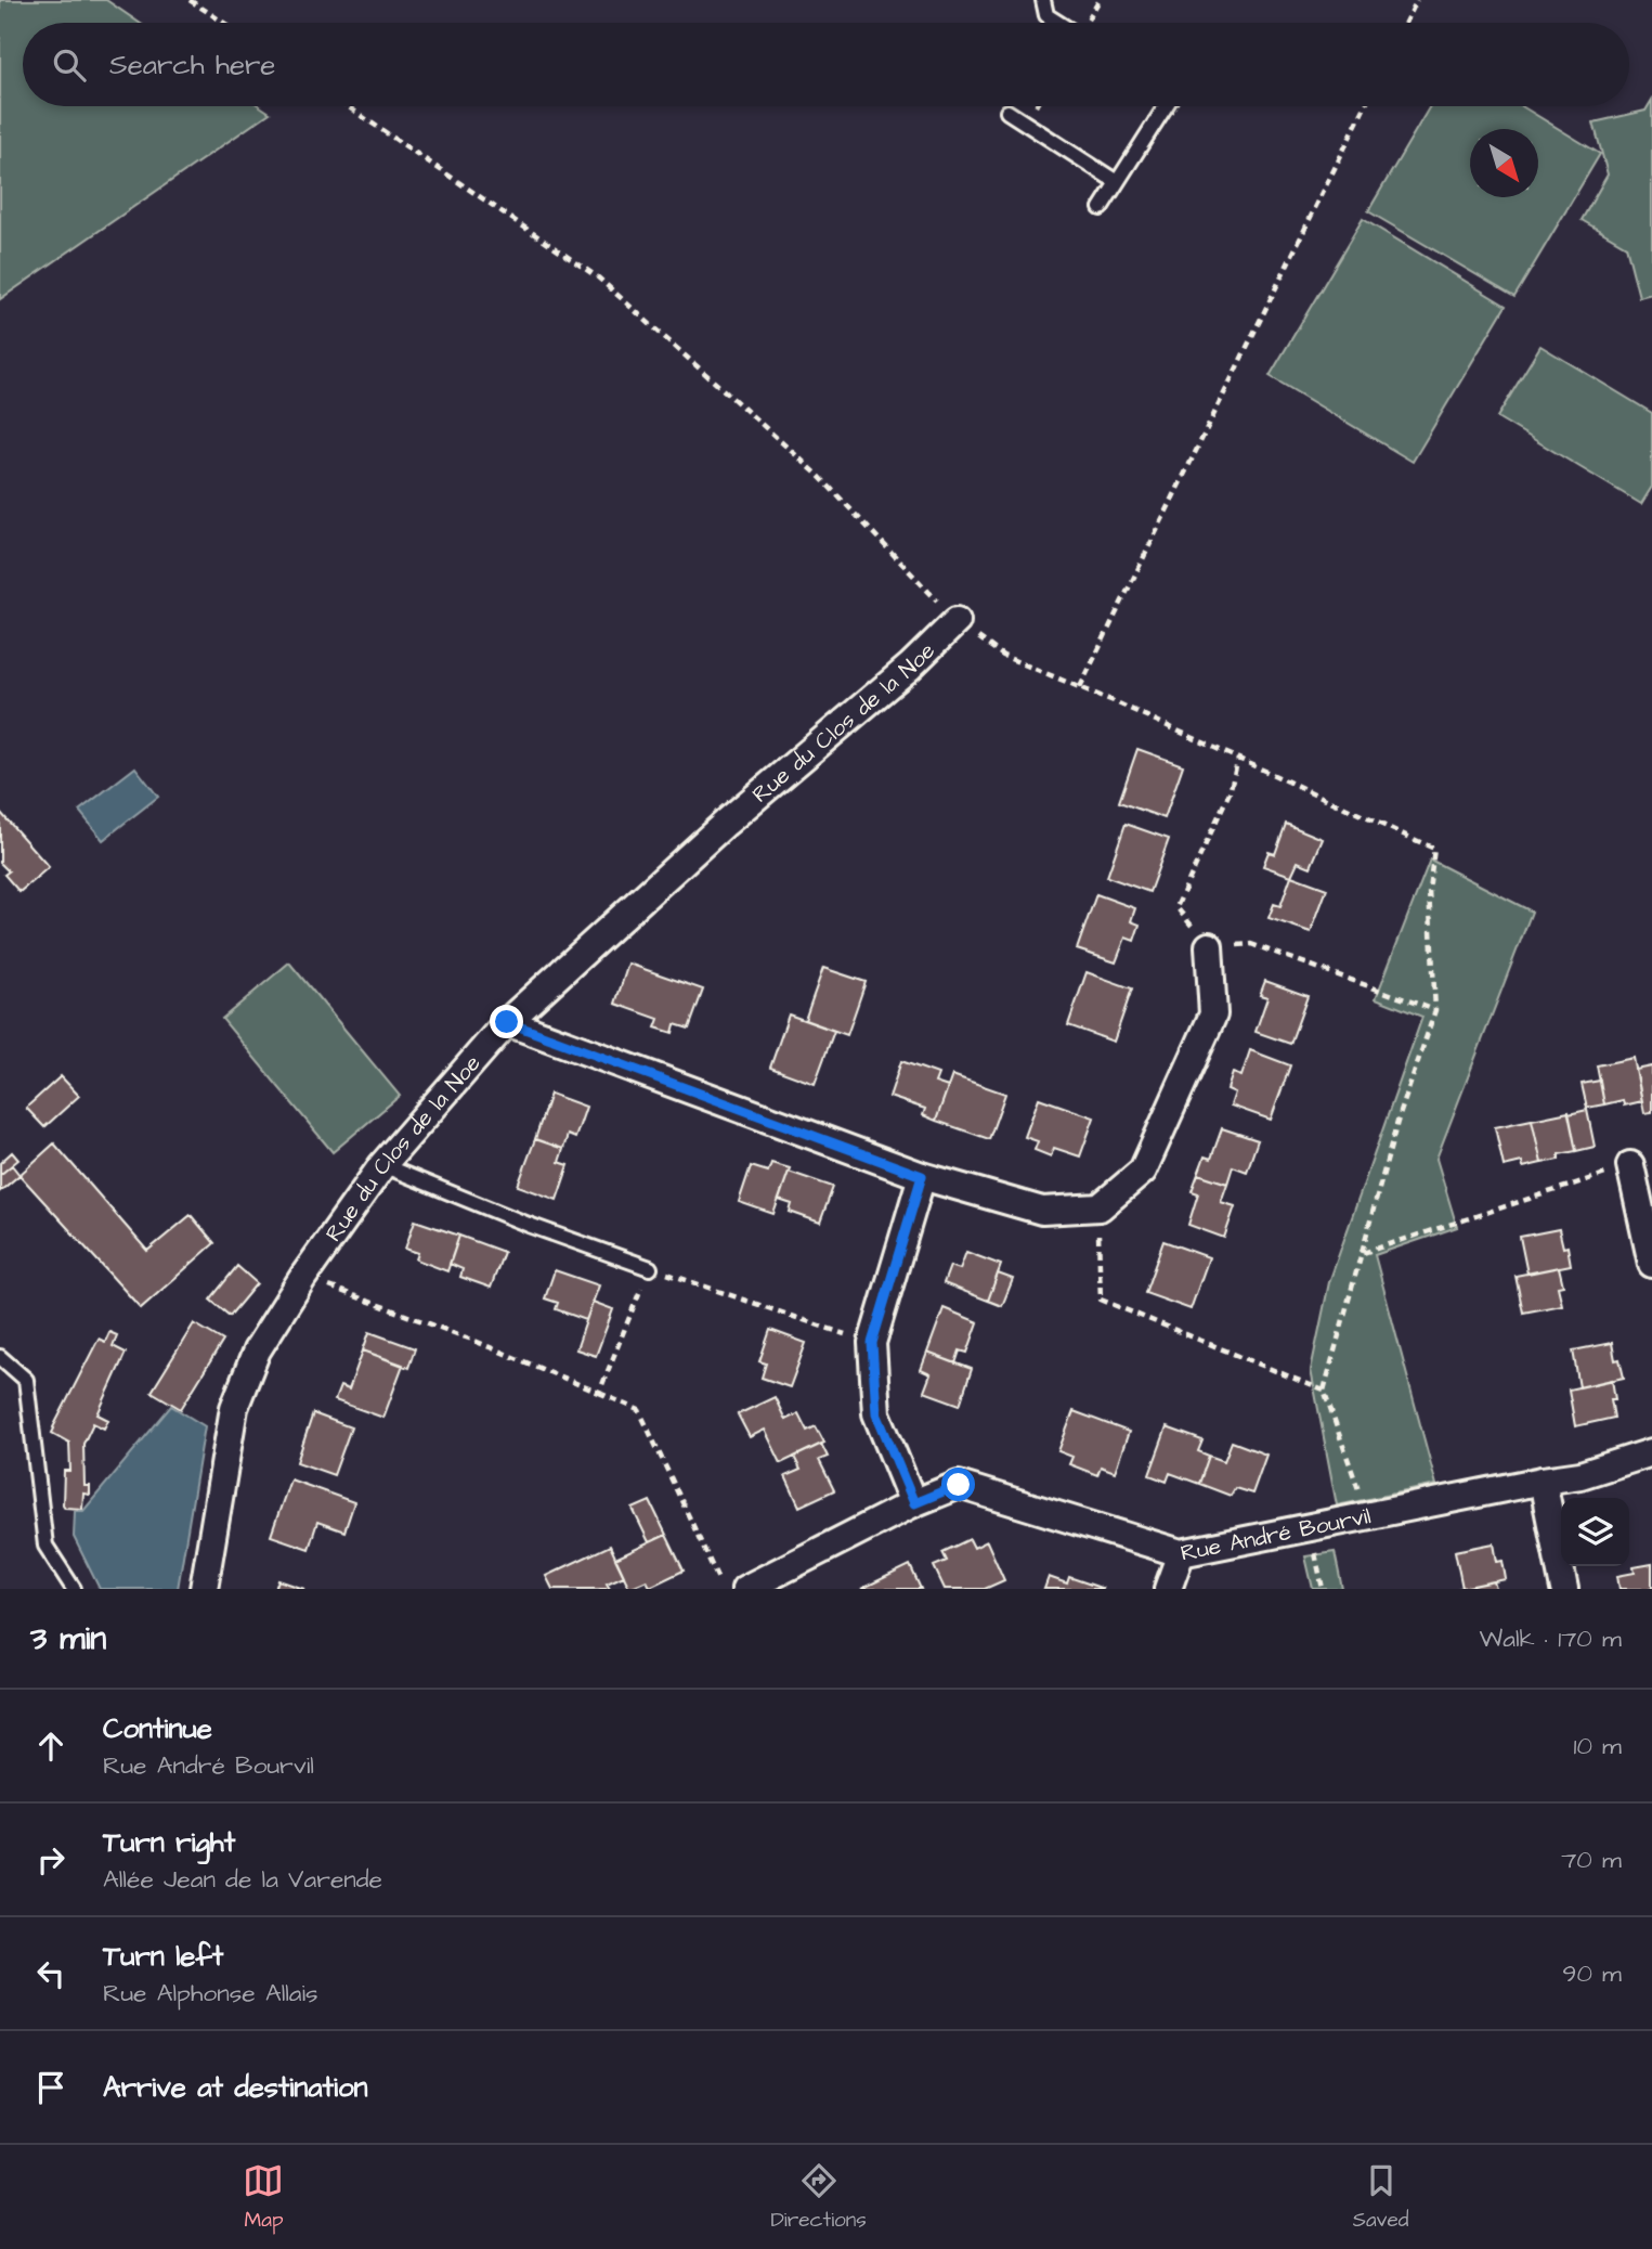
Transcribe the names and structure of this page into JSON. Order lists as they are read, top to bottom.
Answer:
{
  "streets": {
    "street": ["Rue du Clos de la Noe", "Rue André Bourvil"]
  },
  "north": "bottom right",
  "page": {
    "search": "Search here",
    "heading": ["3 min", "Walk · 170 m"],
    "list": [
      ["Continue", "Rue André Bourvil", "10 m"],
      ["Turn right", "Allée Jean de la Varende", "70 m"],
      ["Turn left", "Rue Alphonse Allais", "90 m"],
      "Arrive at destination"
    ],
    "nav": ["Map", "Directions", "Saved"]
  }
}
